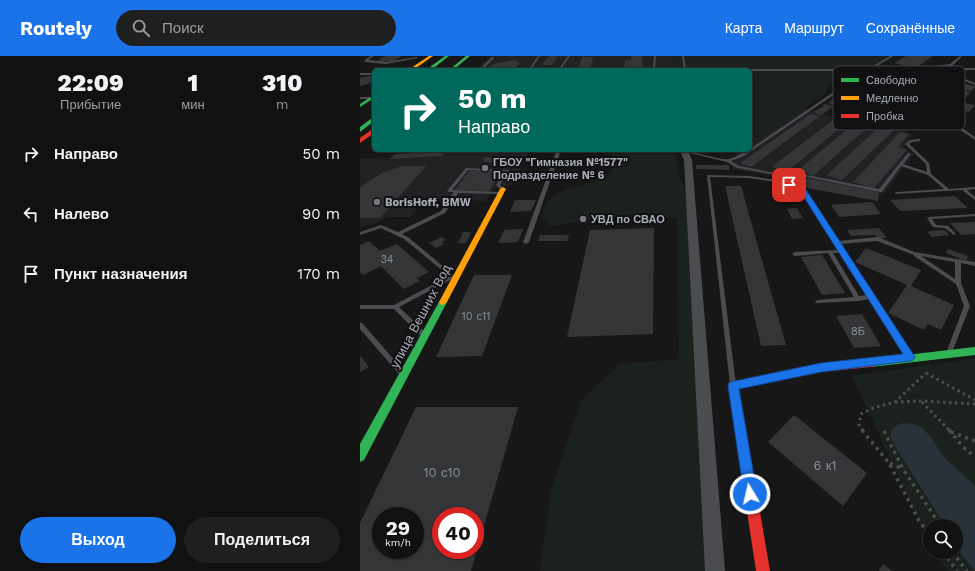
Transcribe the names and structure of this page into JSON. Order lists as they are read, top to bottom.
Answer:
{
  "streets": {
    "street": ["улица Вешних Вод"]
  },
  "places": ["ГБОУ \"Гимназия №1577\" Подразделение № 6", "BorisHoff, BMW", "УВД по СВАО"],
  "house_numbers": [
    "34",
    "10 с11",
    "8Б",
    "6 к1",
    "10 с10"
  ],
  "legend": ["Свободно", "Медленно", "Пробка"],
  "page": {
    "header": "Routely",
    "search": "Поиск",
    "nav": ["Карта", "Маршрут", "Сохранённые"],
    "eta": [
      "22:09",
      "Прибытие",
      "1",
      "мин",
      "310",
      "m"
    ],
    "turn": ["50 m", "Направо"],
    "list": [
      {
        "name": "Направо",
        "value": "50 m"
      },
      {
        "name": "Налево",
        "value": "90 m"
      },
      {
        "name": "Пункт назначения",
        "value": "170 m"
      }
    ],
    "speed": "29 km/h",
    "limit": "40",
    "buttons": ["Выход", "Поделиться"]
  }
}
